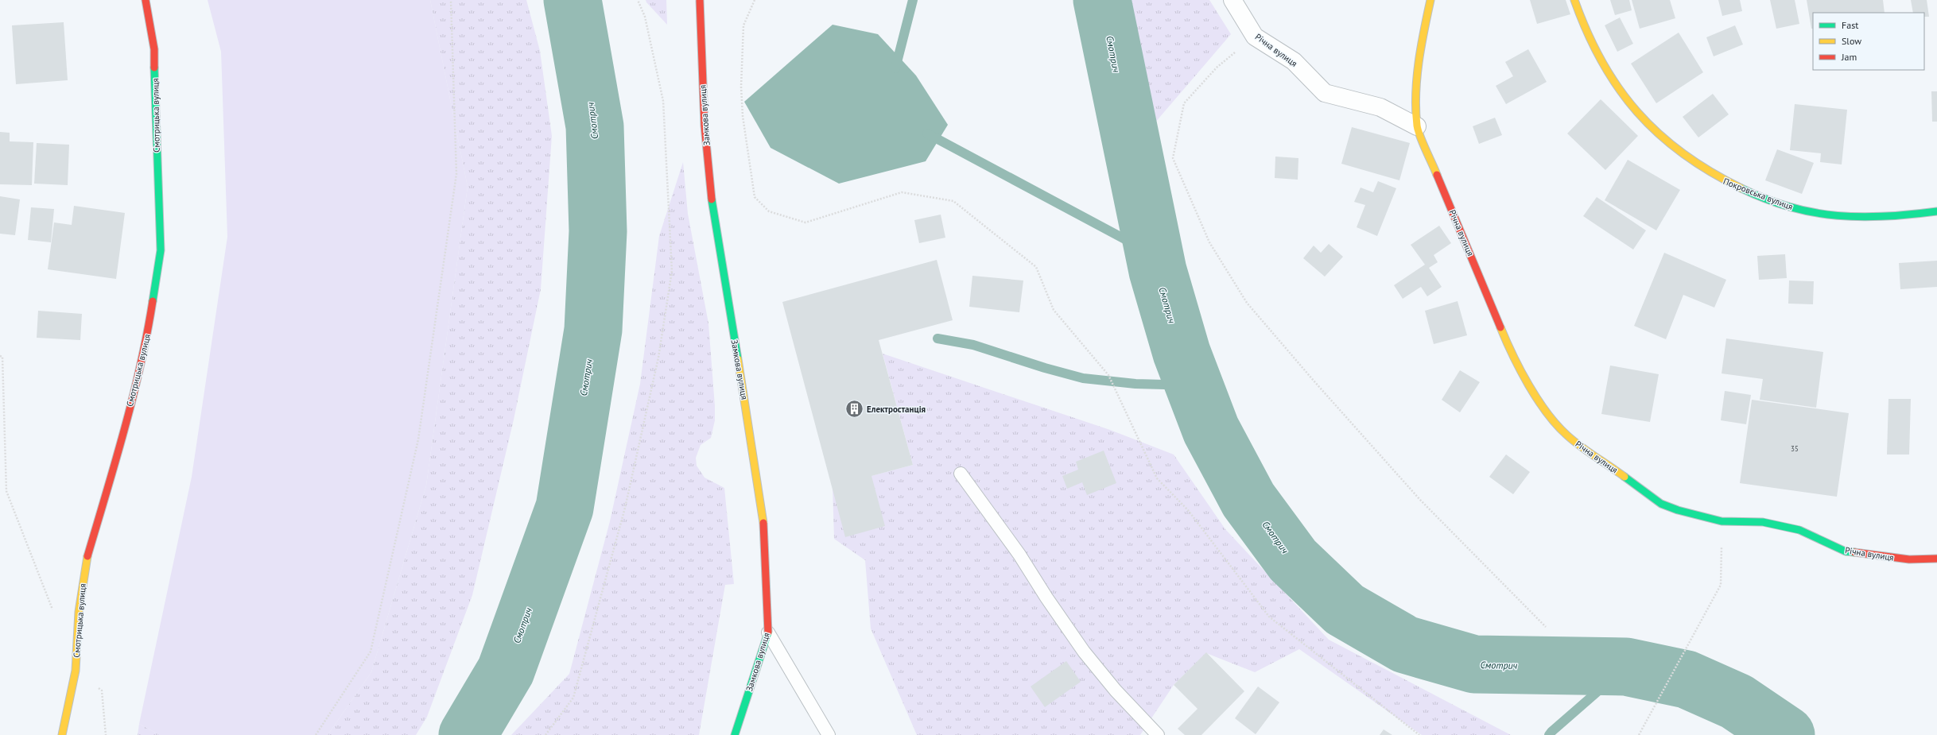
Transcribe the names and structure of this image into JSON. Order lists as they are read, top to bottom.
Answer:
{
  "streets": {
    "street": [
      "Річна вулиця",
      "Смотрицька вулиця",
      "Замкова вулиця",
      "Покровська вулиця"
    ]
  },
  "water": ["Смотрич"],
  "places": {
    "building": ["Електростанція"]
  },
  "house_numbers": ["35"],
  "legend": ["Fast", "Slow", "Jam"]
}
